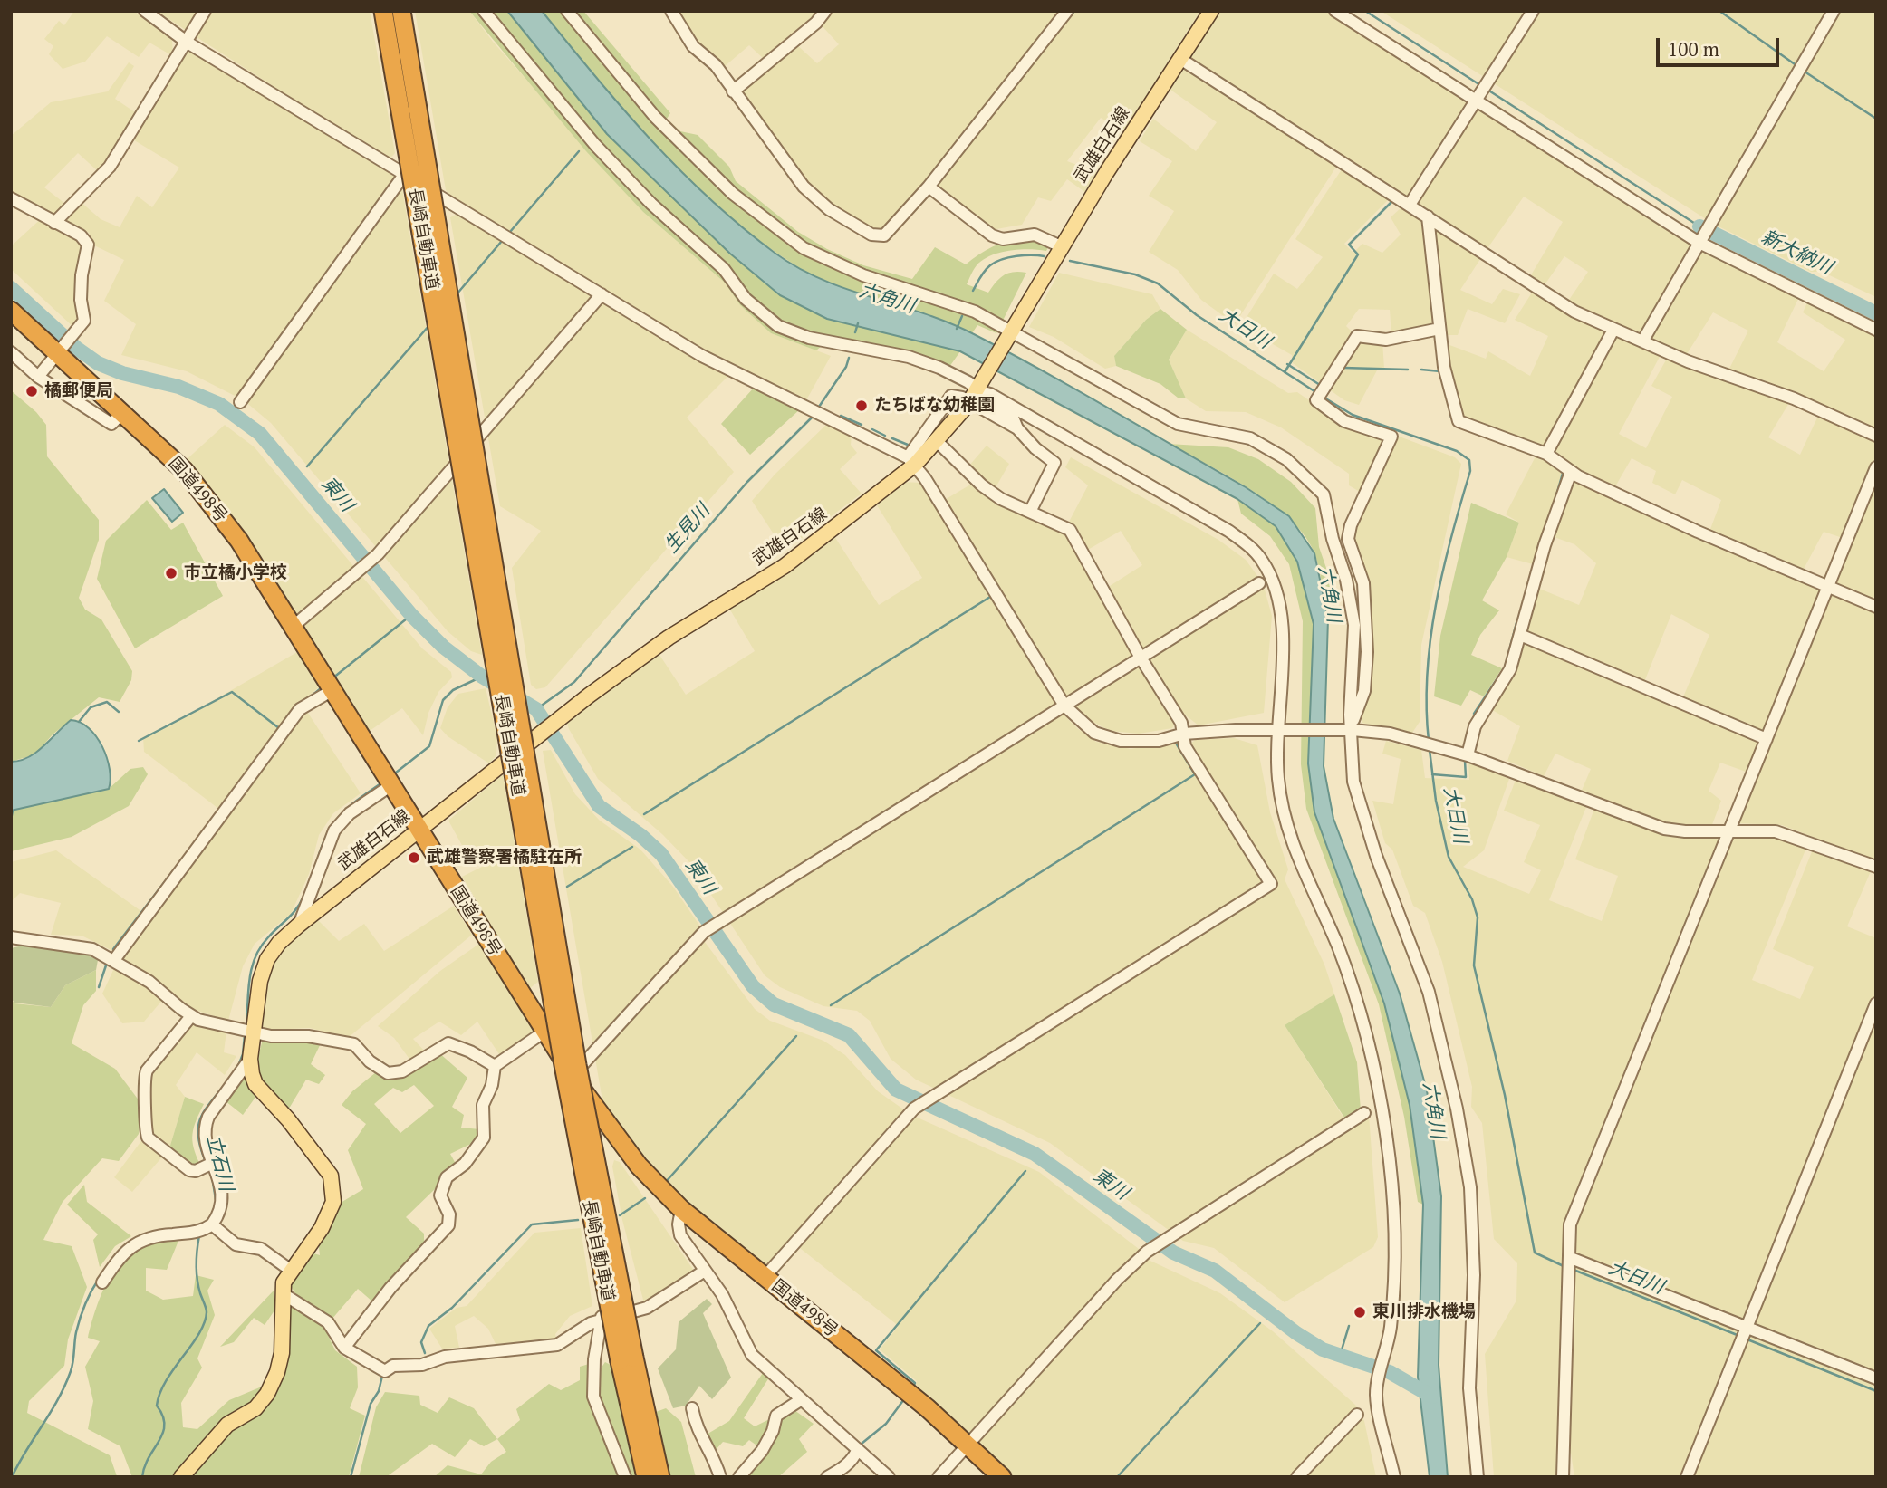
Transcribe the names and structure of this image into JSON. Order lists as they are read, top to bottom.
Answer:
{
  "streets": {
    "highway": ["長崎自動車道", "国道498号"],
    "main road": ["武雄白石線"]
  },
  "crossings": [
    ["武雄白石線", "国道498号"]
  ],
  "water": [
    "新大納川",
    "六角川",
    "大日川",
    "東川",
    "生見川",
    "立石川"
  ],
  "places": [
    "橘郵便局",
    "たちばな幼稚園",
    "市立橘小学校",
    "武雄警察署橘駐在所",
    "東川排水機場"
  ],
  "scale_bar": "100 m"
}
